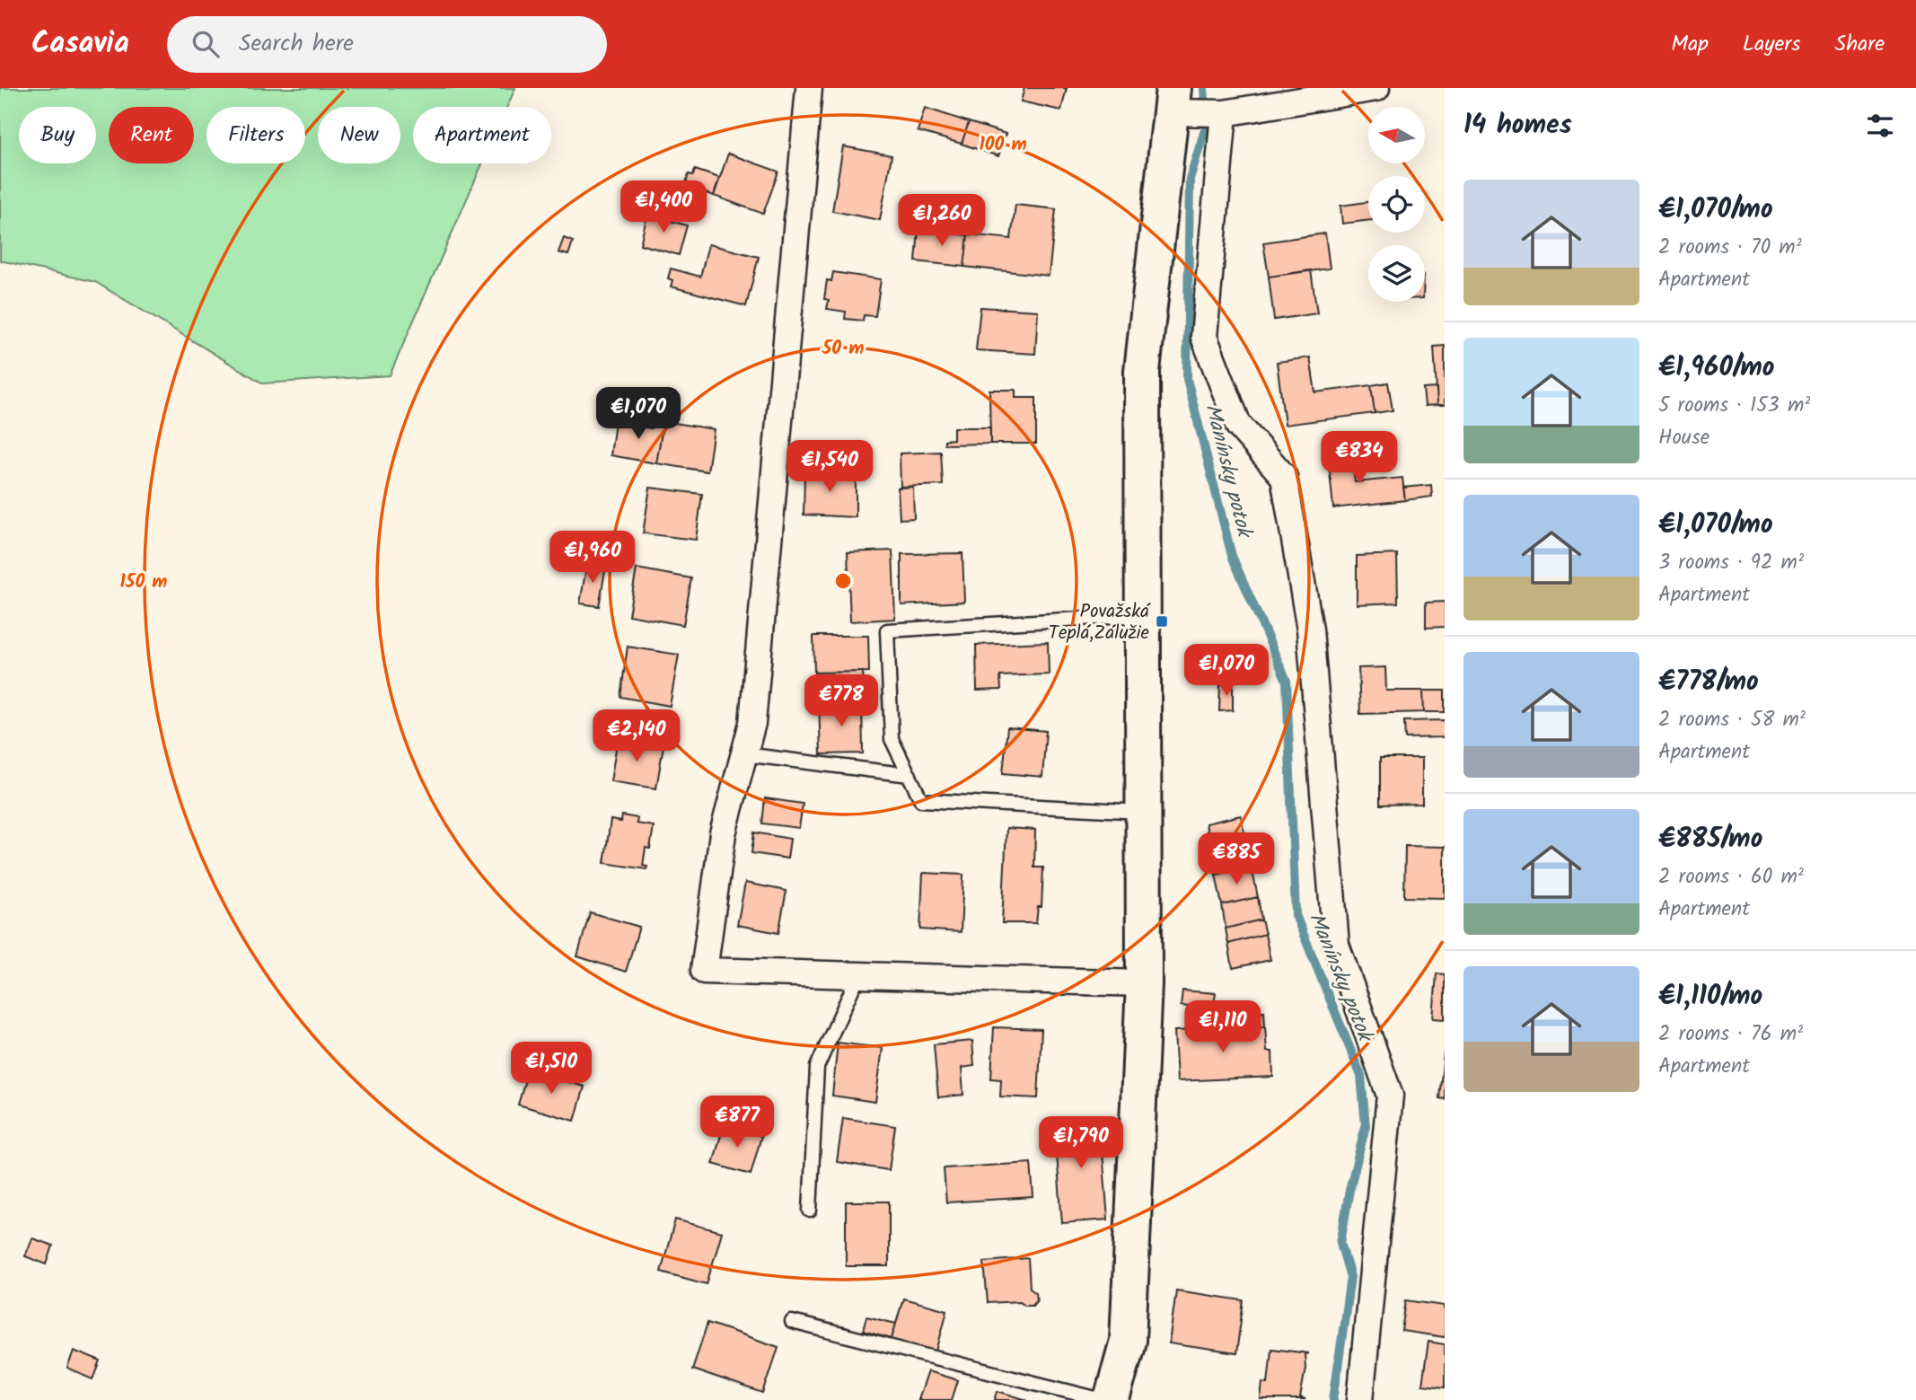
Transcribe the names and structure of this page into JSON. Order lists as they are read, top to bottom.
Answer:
{
  "water": ["Manínsky potok"],
  "places": {
    "transit": ["Považská Teplá,Zálužie"]
  },
  "north": "left",
  "page": {
    "header": "Casavia",
    "search": "Search here",
    "nav": ["Map", "Layers", "Share"],
    "heading": "14 homes",
    "chip": [
      "Buy",
      "Rent",
      "Filters",
      "New",
      "Apartment"
    ],
    "list": [
      {
        "name": "€1,070/mo",
        "note": "2 rooms · 70 m² · Apartment"
      },
      {
        "name": "€1,960/mo",
        "note": "5 rooms · 153 m² · House"
      },
      {
        "name": "€1,070/mo",
        "note": "3 rooms · 92 m² · Apartment"
      },
      {
        "name": "€778/mo",
        "note": "2 rooms · 58 m² · Apartment"
      },
      {
        "name": "€885/mo",
        "note": "2 rooms · 60 m² · Apartment"
      },
      {
        "name": "€1,110/mo",
        "note": "2 rooms · 76 m² · Apartment"
      }
    ],
    "price": [
      "€1,400",
      "€1,260",
      "€1,070",
      "€834",
      "€1,540",
      "€1,960",
      "€1,070",
      "€778",
      "€2,140",
      "€885",
      "€1,110",
      "€1,510",
      "€877",
      "€1,790"
    ]
  },
  "rings": ["100 m", "50 m", "150 m"]
}
